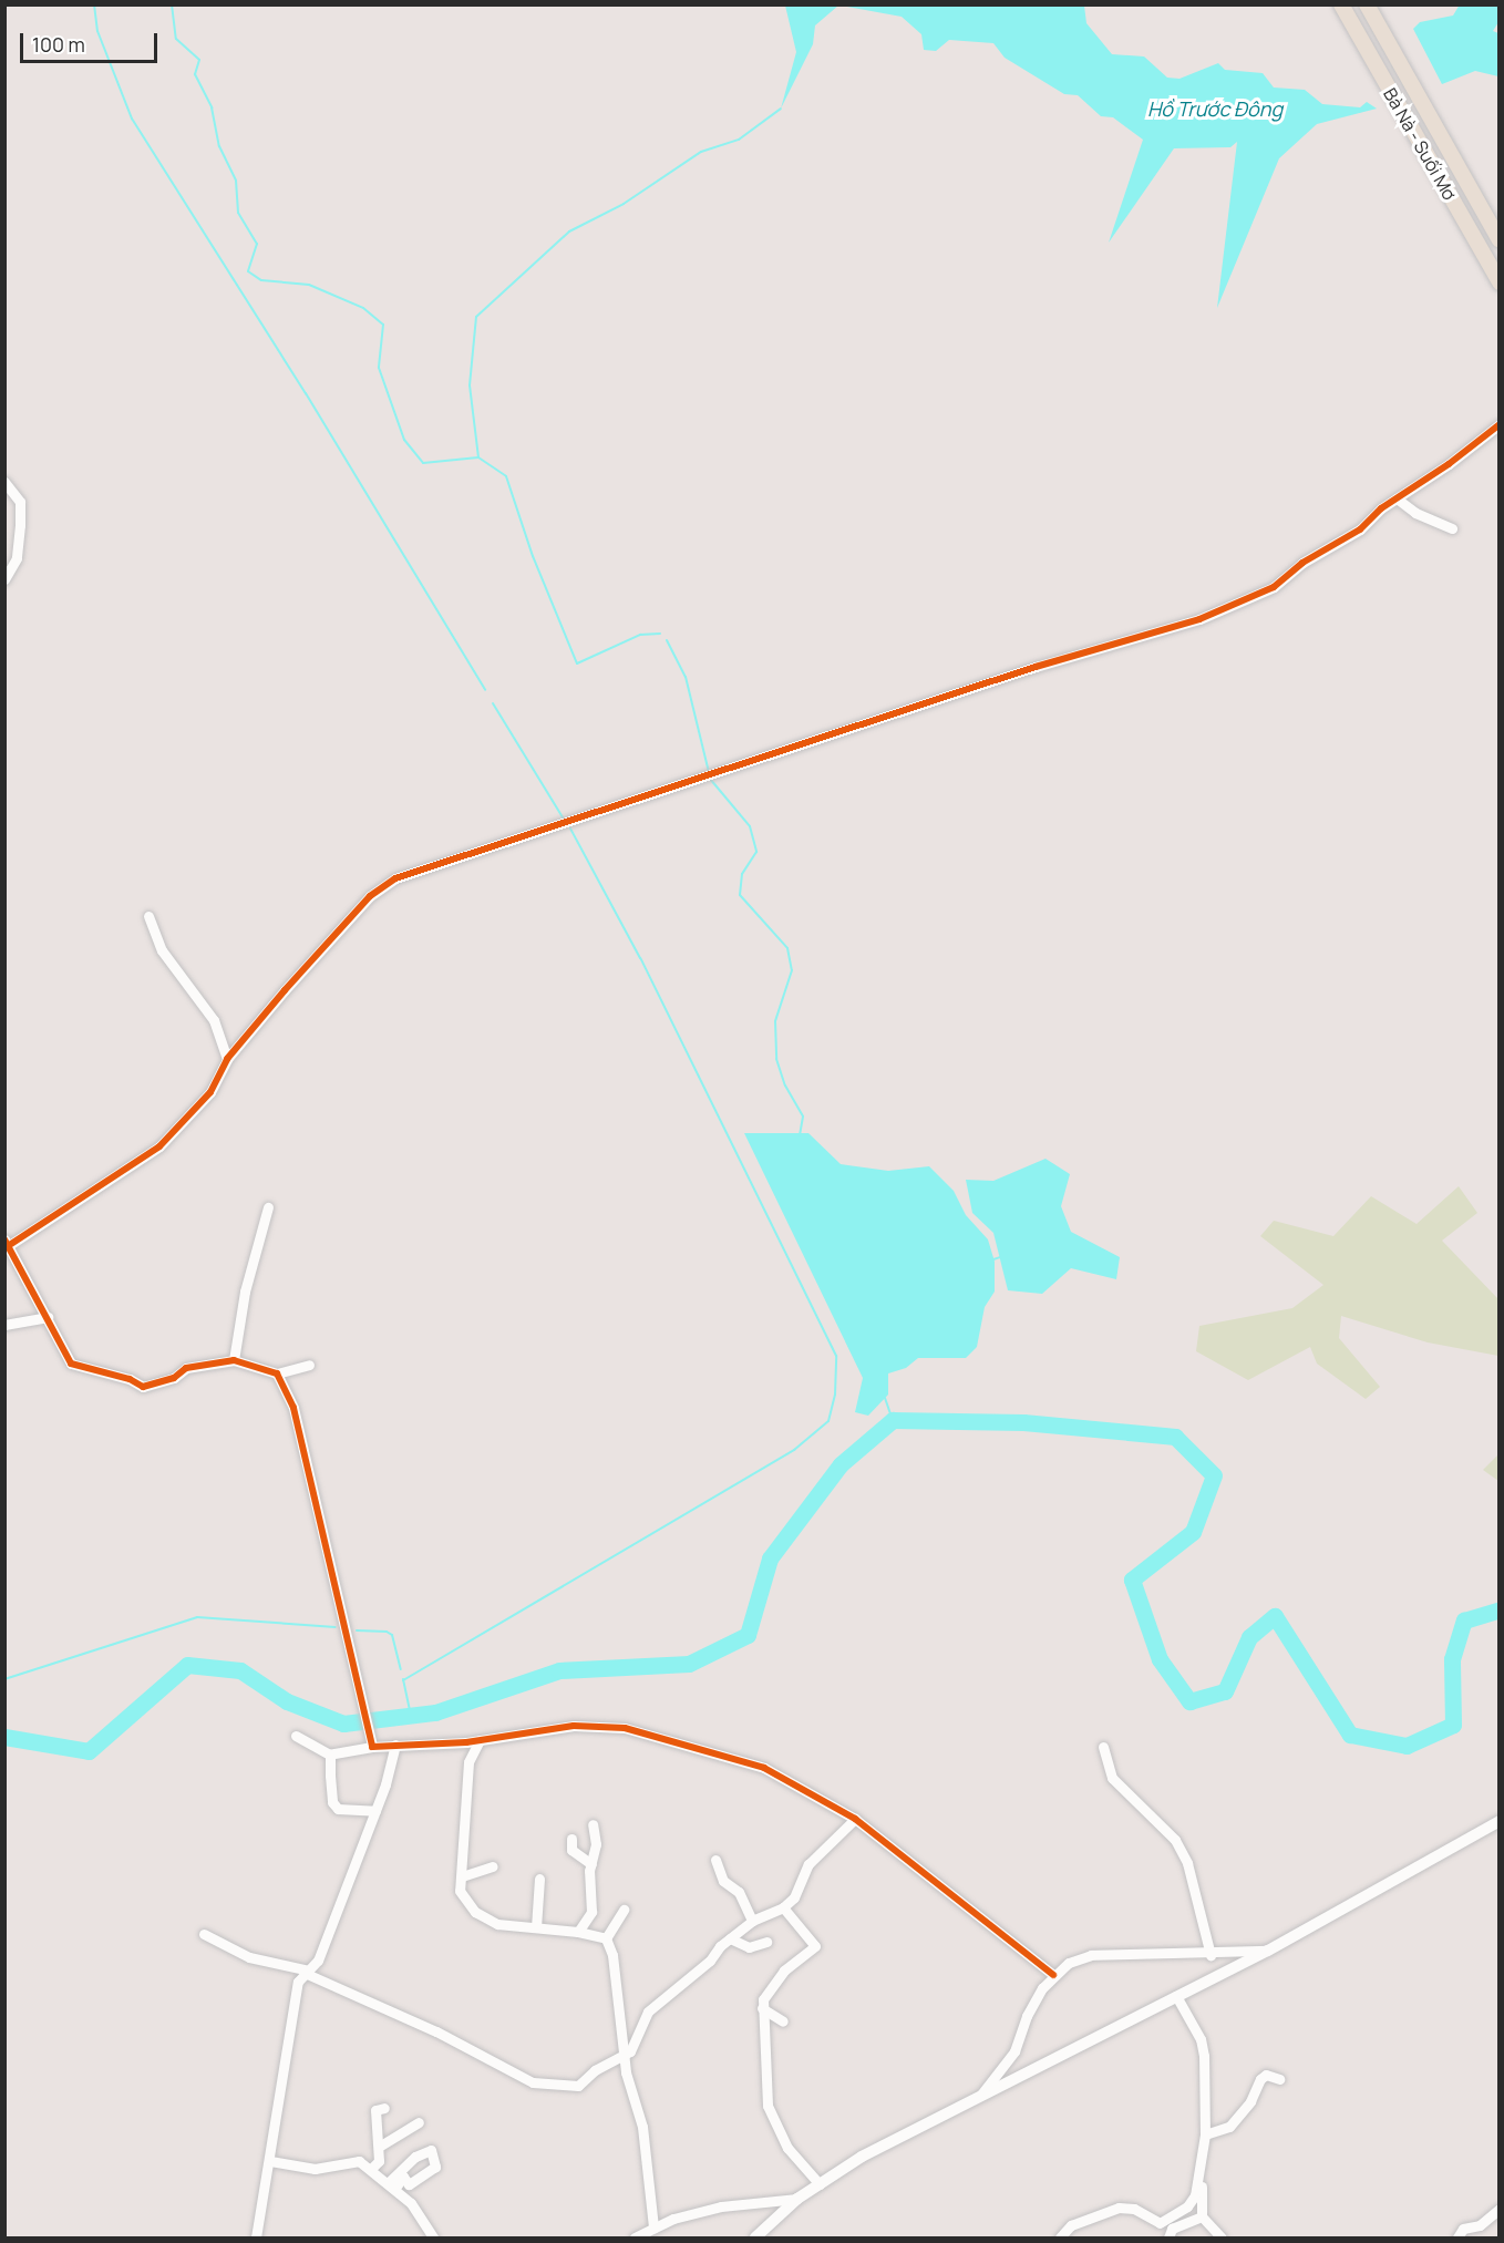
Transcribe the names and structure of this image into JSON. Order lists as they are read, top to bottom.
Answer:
{
  "streets": {
    "main road": ["Bà Nà - Suối Mơ"]
  },
  "water": ["Hồ Trước Đông"],
  "scale_bar": "100 m"
}
